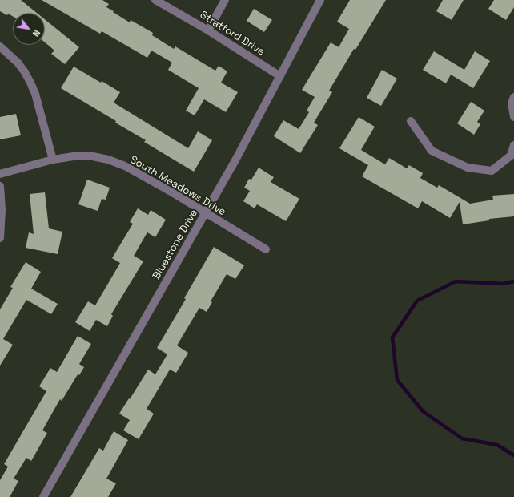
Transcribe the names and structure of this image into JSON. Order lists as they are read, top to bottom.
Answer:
{
  "streets": {
    "street": ["Stratford Drive", "South Meadows Drive", "Bluestone Drive"]
  },
  "crossings": [
    ["Stratford Drive", "Bluestone Drive"],
    ["South Meadows Drive", "Bluestone Drive"]
  ],
  "north": "bottom right"
}
